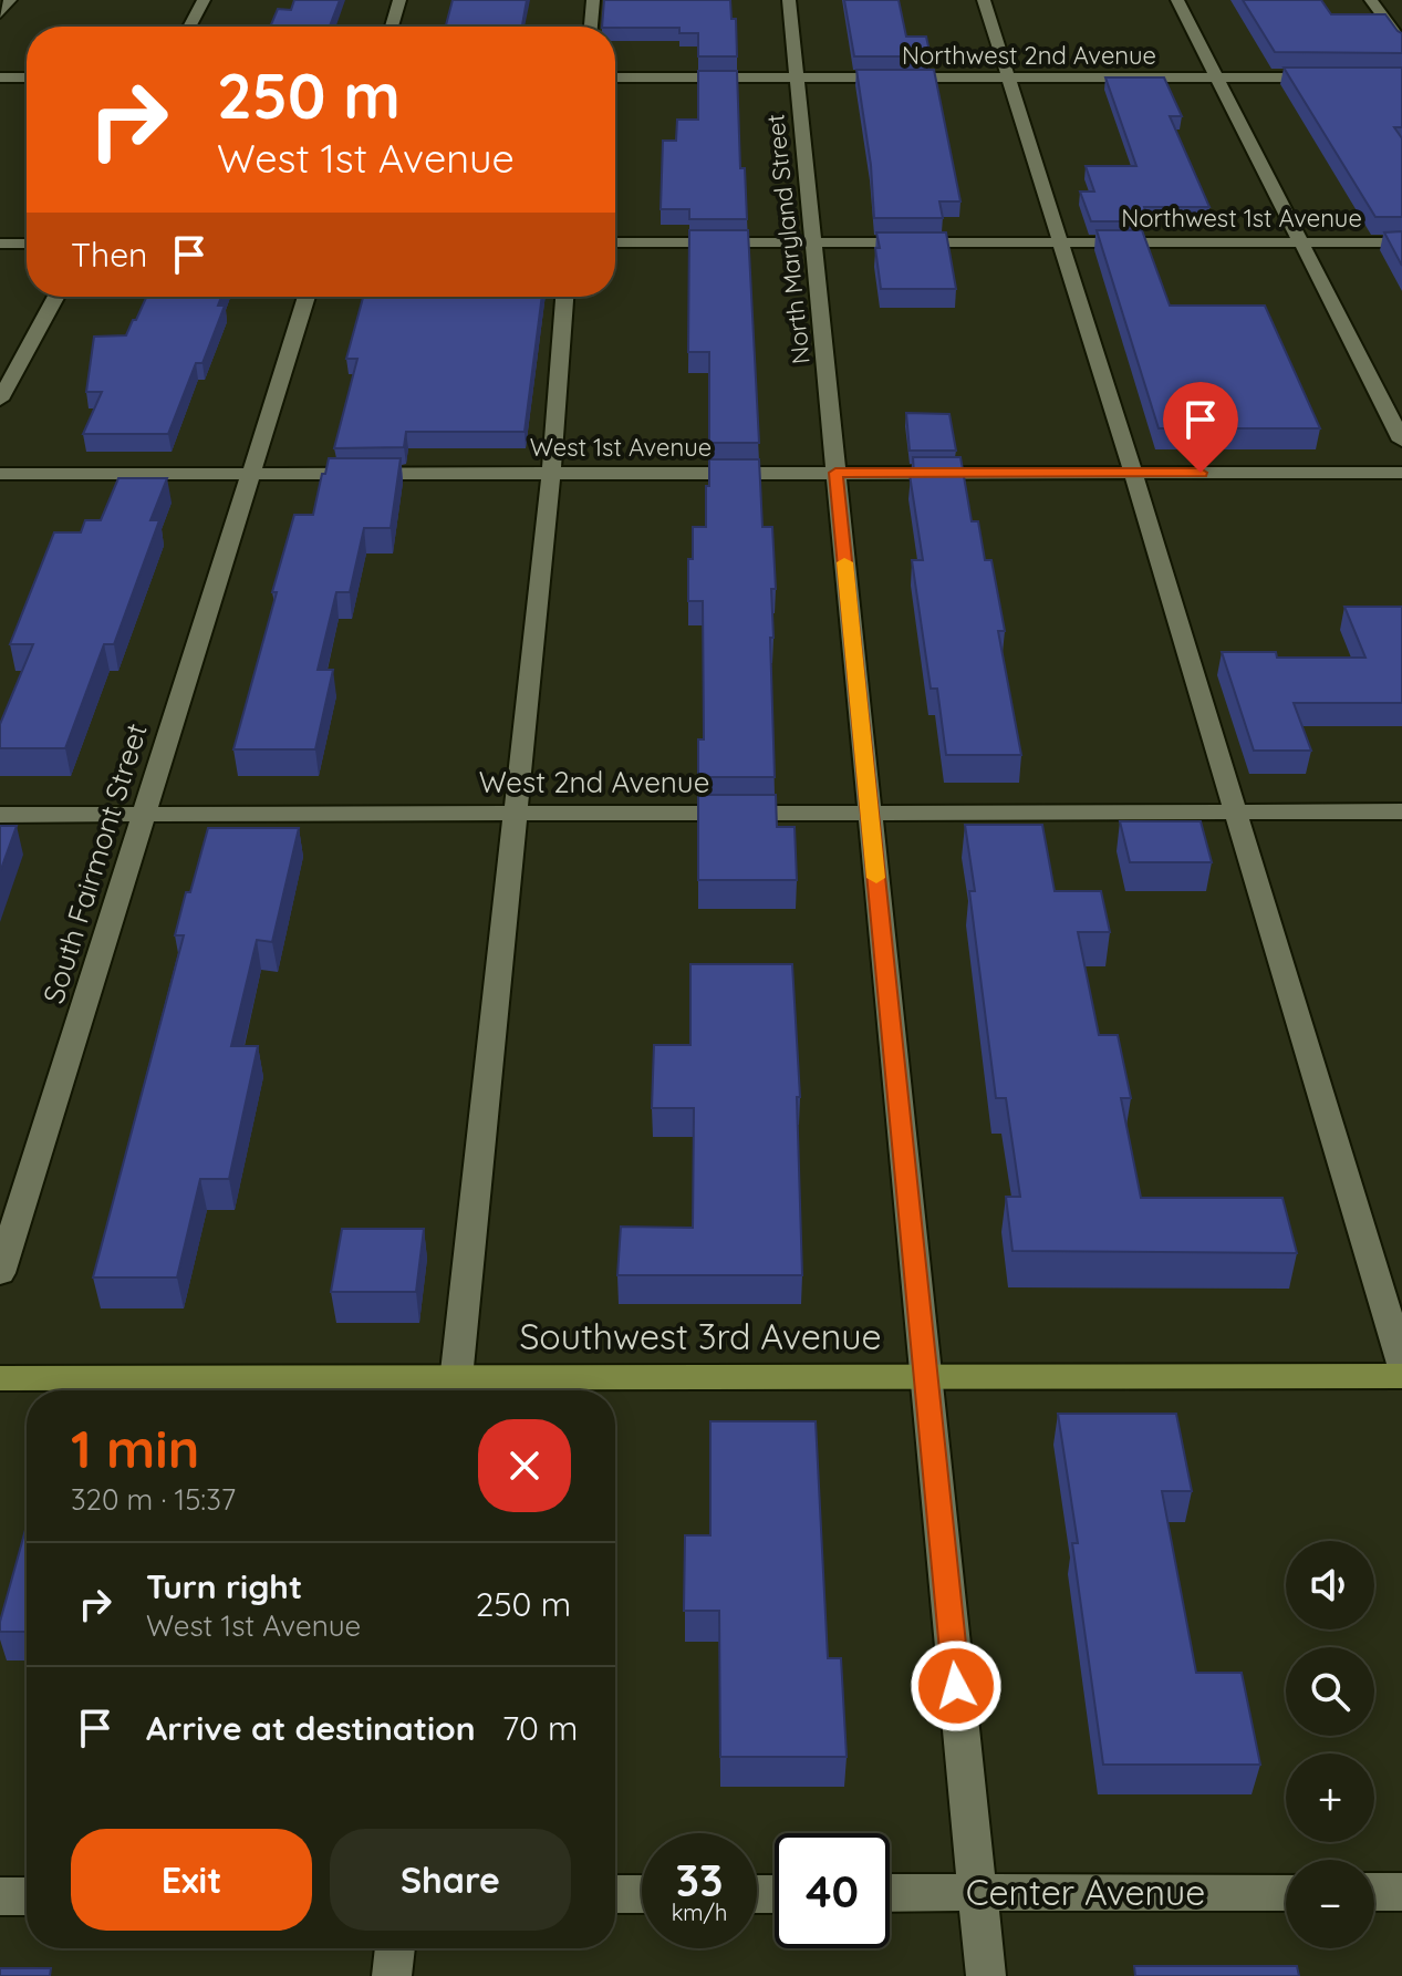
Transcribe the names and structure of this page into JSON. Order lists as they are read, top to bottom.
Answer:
{
  "streets": {
    "main road": ["Southwest 3rd Avenue"],
    "street": [
      "Northwest 2nd Avenue",
      "Northwest 1st Avenue",
      "North Maryland Street",
      "West 1st Avenue",
      "West 2nd Avenue",
      "South Fairmont Street",
      "Center Avenue"
    ]
  },
  "crossings": [
    ["Northwest 2nd Avenue", "North Maryland Street"],
    ["Northwest 1st Avenue", "North Maryland Street"],
    ["North Maryland Street", "West 1st Avenue"],
    ["North Maryland Street", "West 2nd Avenue"],
    ["North Maryland Street", "Southwest 3rd Avenue"],
    ["North Maryland Street", "Center Avenue"],
    ["West 1st Avenue", "South Fairmont Street"],
    ["West 2nd Avenue", "South Fairmont Street"]
  ],
  "page": {
    "turn": ["250 m", "West 1st Avenue"],
    "then": "Then",
    "heading": ["1 min", "320 m · 15:37"],
    "map_buttons": ["+", "−"],
    "list": [
      {
        "name": "Turn right",
        "note": "West 1st Avenue",
        "value": "250 m"
      },
      {
        "name": "Arrive at destination",
        "value": "70 m"
      }
    ],
    "buttons": ["Exit", "Share"],
    "speed": "33 km/h",
    "limit": "40"
  }
}
